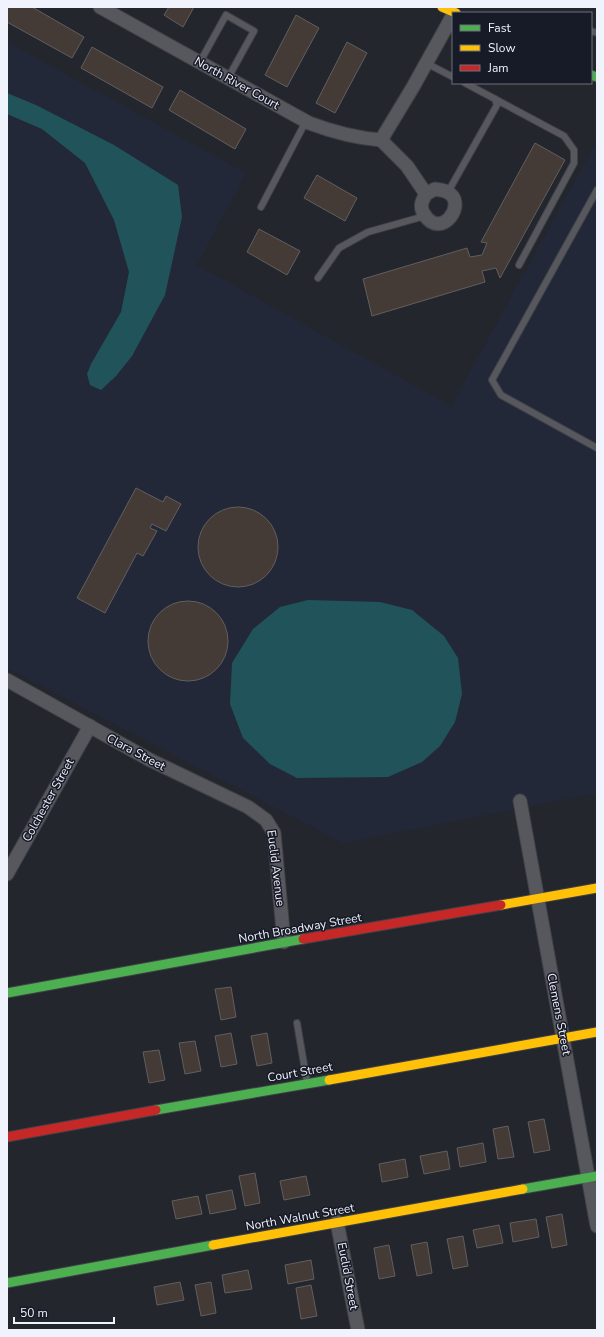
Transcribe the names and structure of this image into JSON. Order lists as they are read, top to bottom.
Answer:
{
  "streets": {
    "street": [
      "North River Court",
      "Clara Street",
      "Colchester Street",
      "Euclid Avenue",
      "North Broadway Street",
      "Clemens Street",
      "Court Street",
      "North Walnut Street",
      "Euclid Street"
    ]
  },
  "crossings": [
    ["Clara Street", "Colchester Street"],
    ["Clara Street", "Euclid Avenue"],
    ["Euclid Avenue", "North Broadway Street"],
    ["North Broadway Street", "Clemens Street"],
    ["Clemens Street", "Court Street"],
    ["Clemens Street", "North Walnut Street"],
    ["North Walnut Street", "Euclid Street"]
  ],
  "legend": ["Fast", "Slow", "Jam"],
  "scale_bar": "50 m"
}
